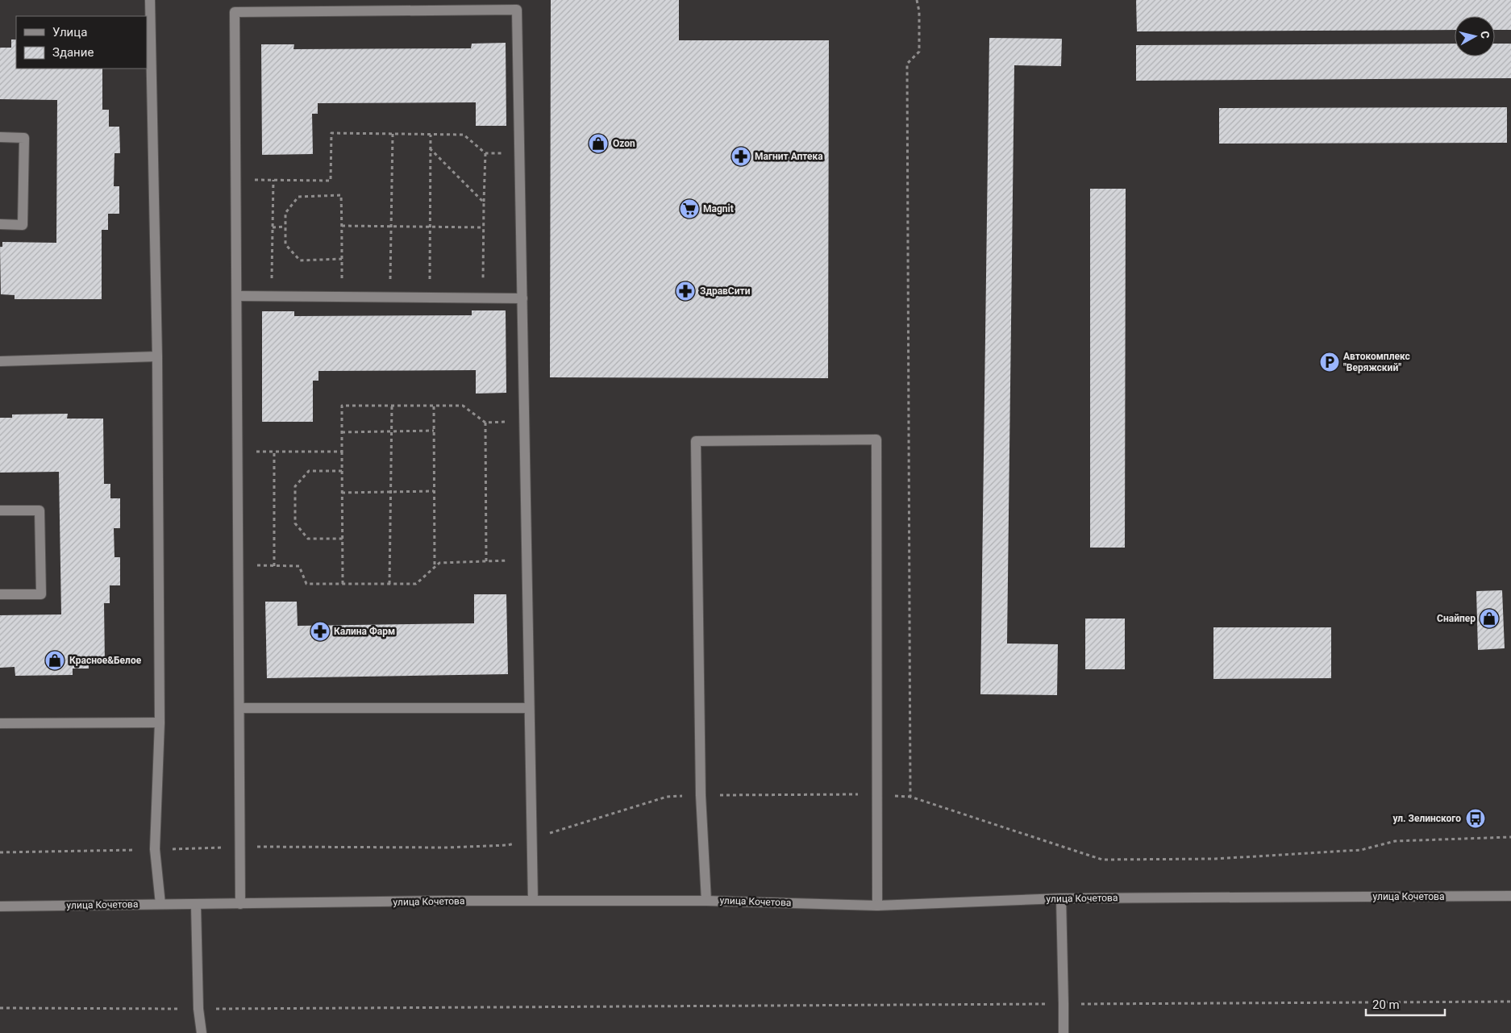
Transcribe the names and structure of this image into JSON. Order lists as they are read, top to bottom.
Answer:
{
  "streets": {
    "main road": ["улица Кочетова"]
  },
  "places": {
    "shop": ["Ozon", "Снайпер", "Красное&Белое"],
    "pharmacy": ["Магнит Аптека", "ЗдравСити", "Калина Фарм"],
    "supermarket": ["Magnit"],
    "parking": ["Автокомплекс \"Веряжский\""],
    "bus stop": ["ул. Зелинского"]
  },
  "legend": ["Улица", "Здание"],
  "scale_bar": "20 m",
  "north": "right"
}
